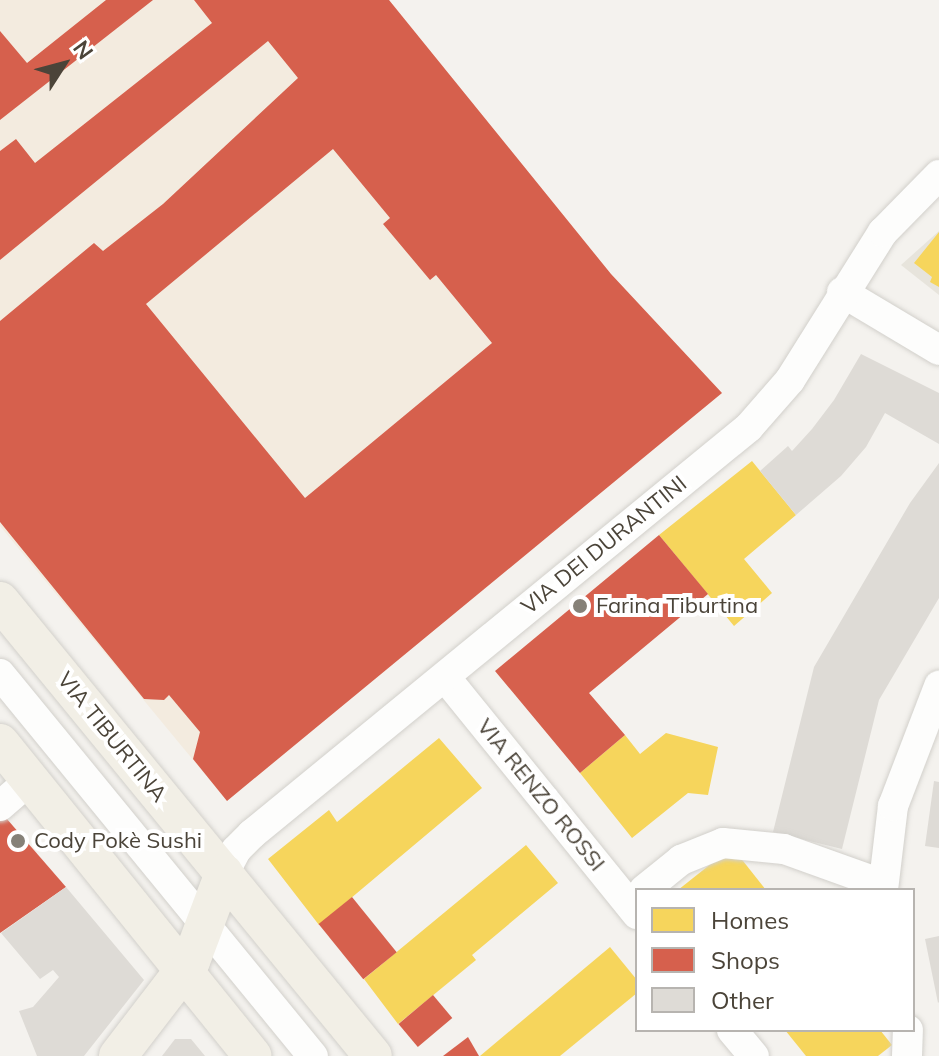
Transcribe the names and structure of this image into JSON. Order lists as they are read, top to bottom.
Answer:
{
  "streets": {
    "main road": ["VIA TIBURTINA"],
    "street": ["VIA DEI DURANTINI", "VIA RENZO ROSSI"]
  },
  "crossings": [
    ["VIA DEI DURANTINI", "VIA TIBURTINA"],
    ["VIA DEI DURANTINI", "VIA RENZO ROSSI"]
  ],
  "places": ["Farina Tiburtina", "Cody Pokè Sushi"],
  "legend": ["Homes", "Shops", "Other"],
  "north": "top right"
}
